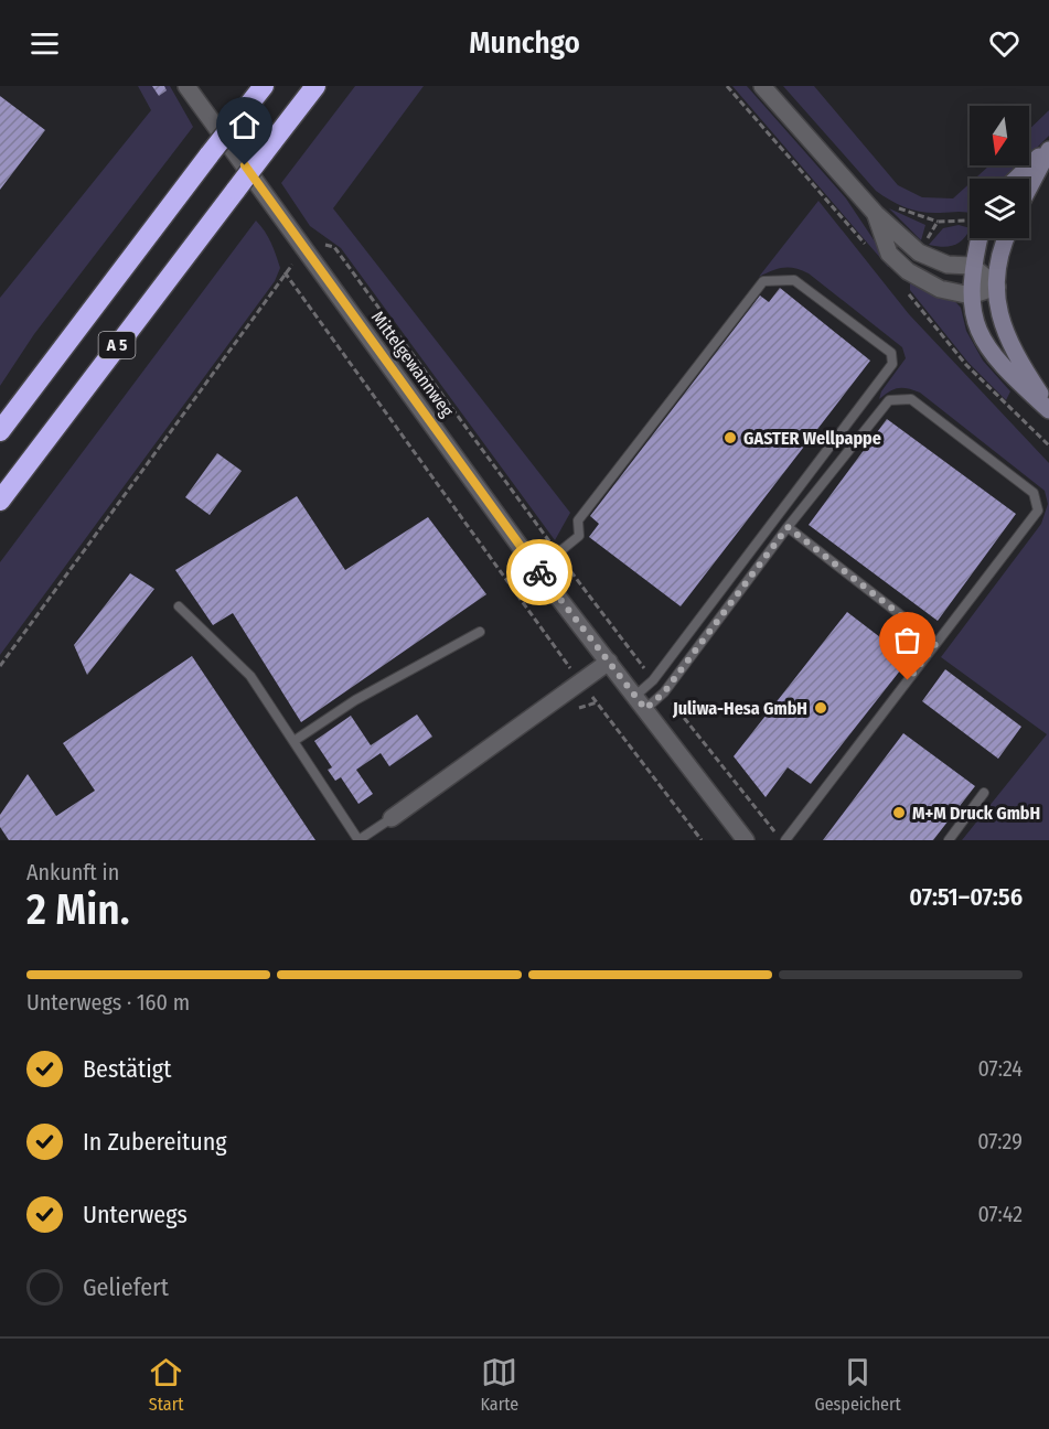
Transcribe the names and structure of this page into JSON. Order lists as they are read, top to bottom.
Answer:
{
  "streets": {
    "highway": ["A 5"],
    "street": ["Mittelgewannweg"]
  },
  "places": ["GASTER Wellpappe", "Juliwa-Hesa GmbH", "M+M Druck GmbH"],
  "north": "bottom",
  "page": {
    "header": "Munchgo",
    "heading": ["2 Min.", "Ankunft in", "07:51–07:56"],
    "bar": "Unterwegs · 160 m",
    "list": [
      ["Bestätigt", "07:24"],
      ["In Zubereitung", "07:29"],
      ["Unterwegs", "07:42"],
      "Geliefert"
    ],
    "tabs": ["Start", "Karte", "Gespeichert"]
  }
}
